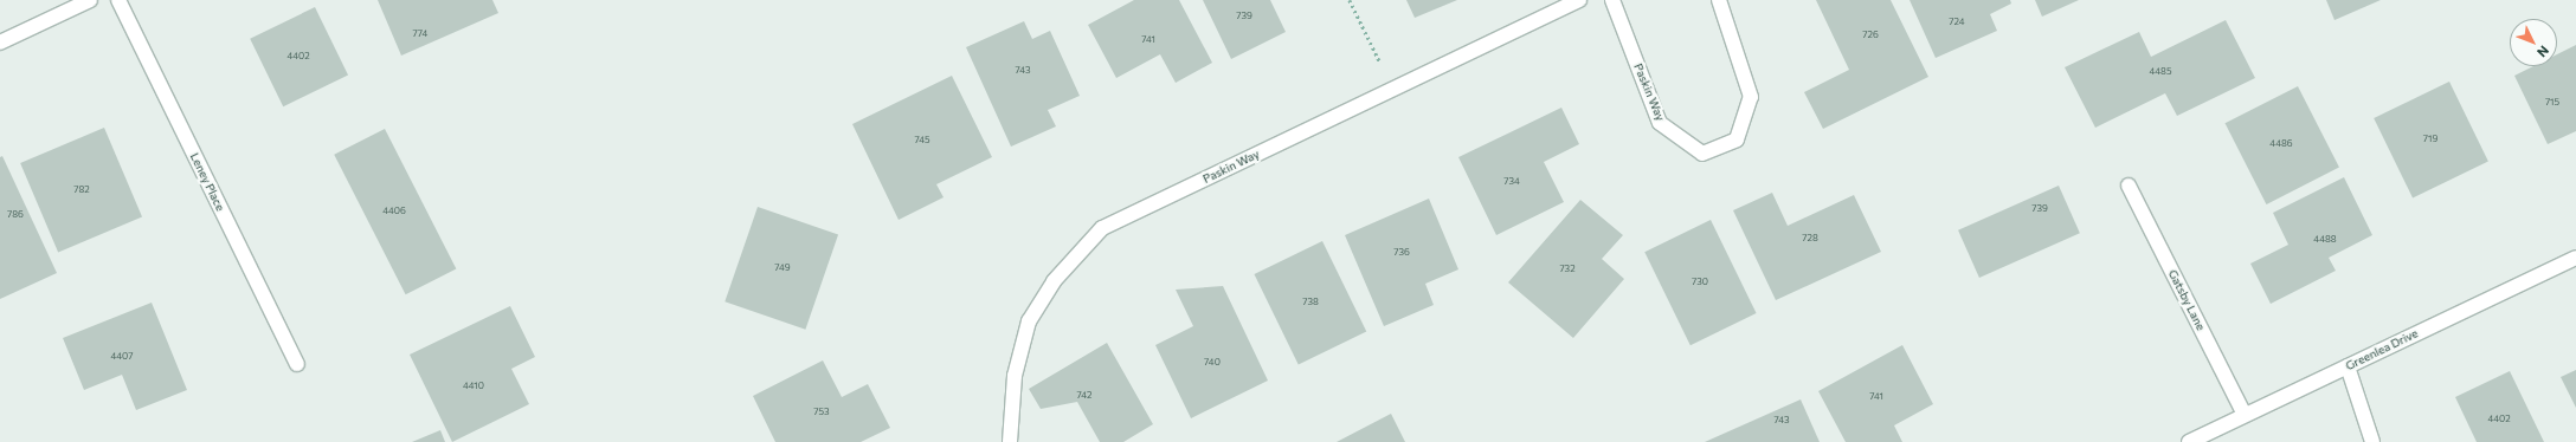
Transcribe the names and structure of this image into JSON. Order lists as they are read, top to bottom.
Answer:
{
  "streets": {
    "street": [
      "Paskin Way",
      "Leney Place",
      "Gatsby Lane",
      "Greenlea Drive"
    ]
  },
  "crossings": [
    ["Gatsby Lane", "Greenlea Drive"]
  ],
  "house_numbers": [
    "739",
    "724",
    "774",
    "726",
    "741",
    "4402",
    "743",
    "4485",
    "715",
    "719",
    "745",
    "4486",
    "734",
    "782",
    "739",
    "4406",
    "786",
    "728",
    "4488",
    "736",
    "749",
    "732",
    "730",
    "738",
    "4407",
    "740",
    "4410",
    "742",
    "741",
    "753",
    "4402",
    "743"
  ],
  "north": "bottom right"
}
